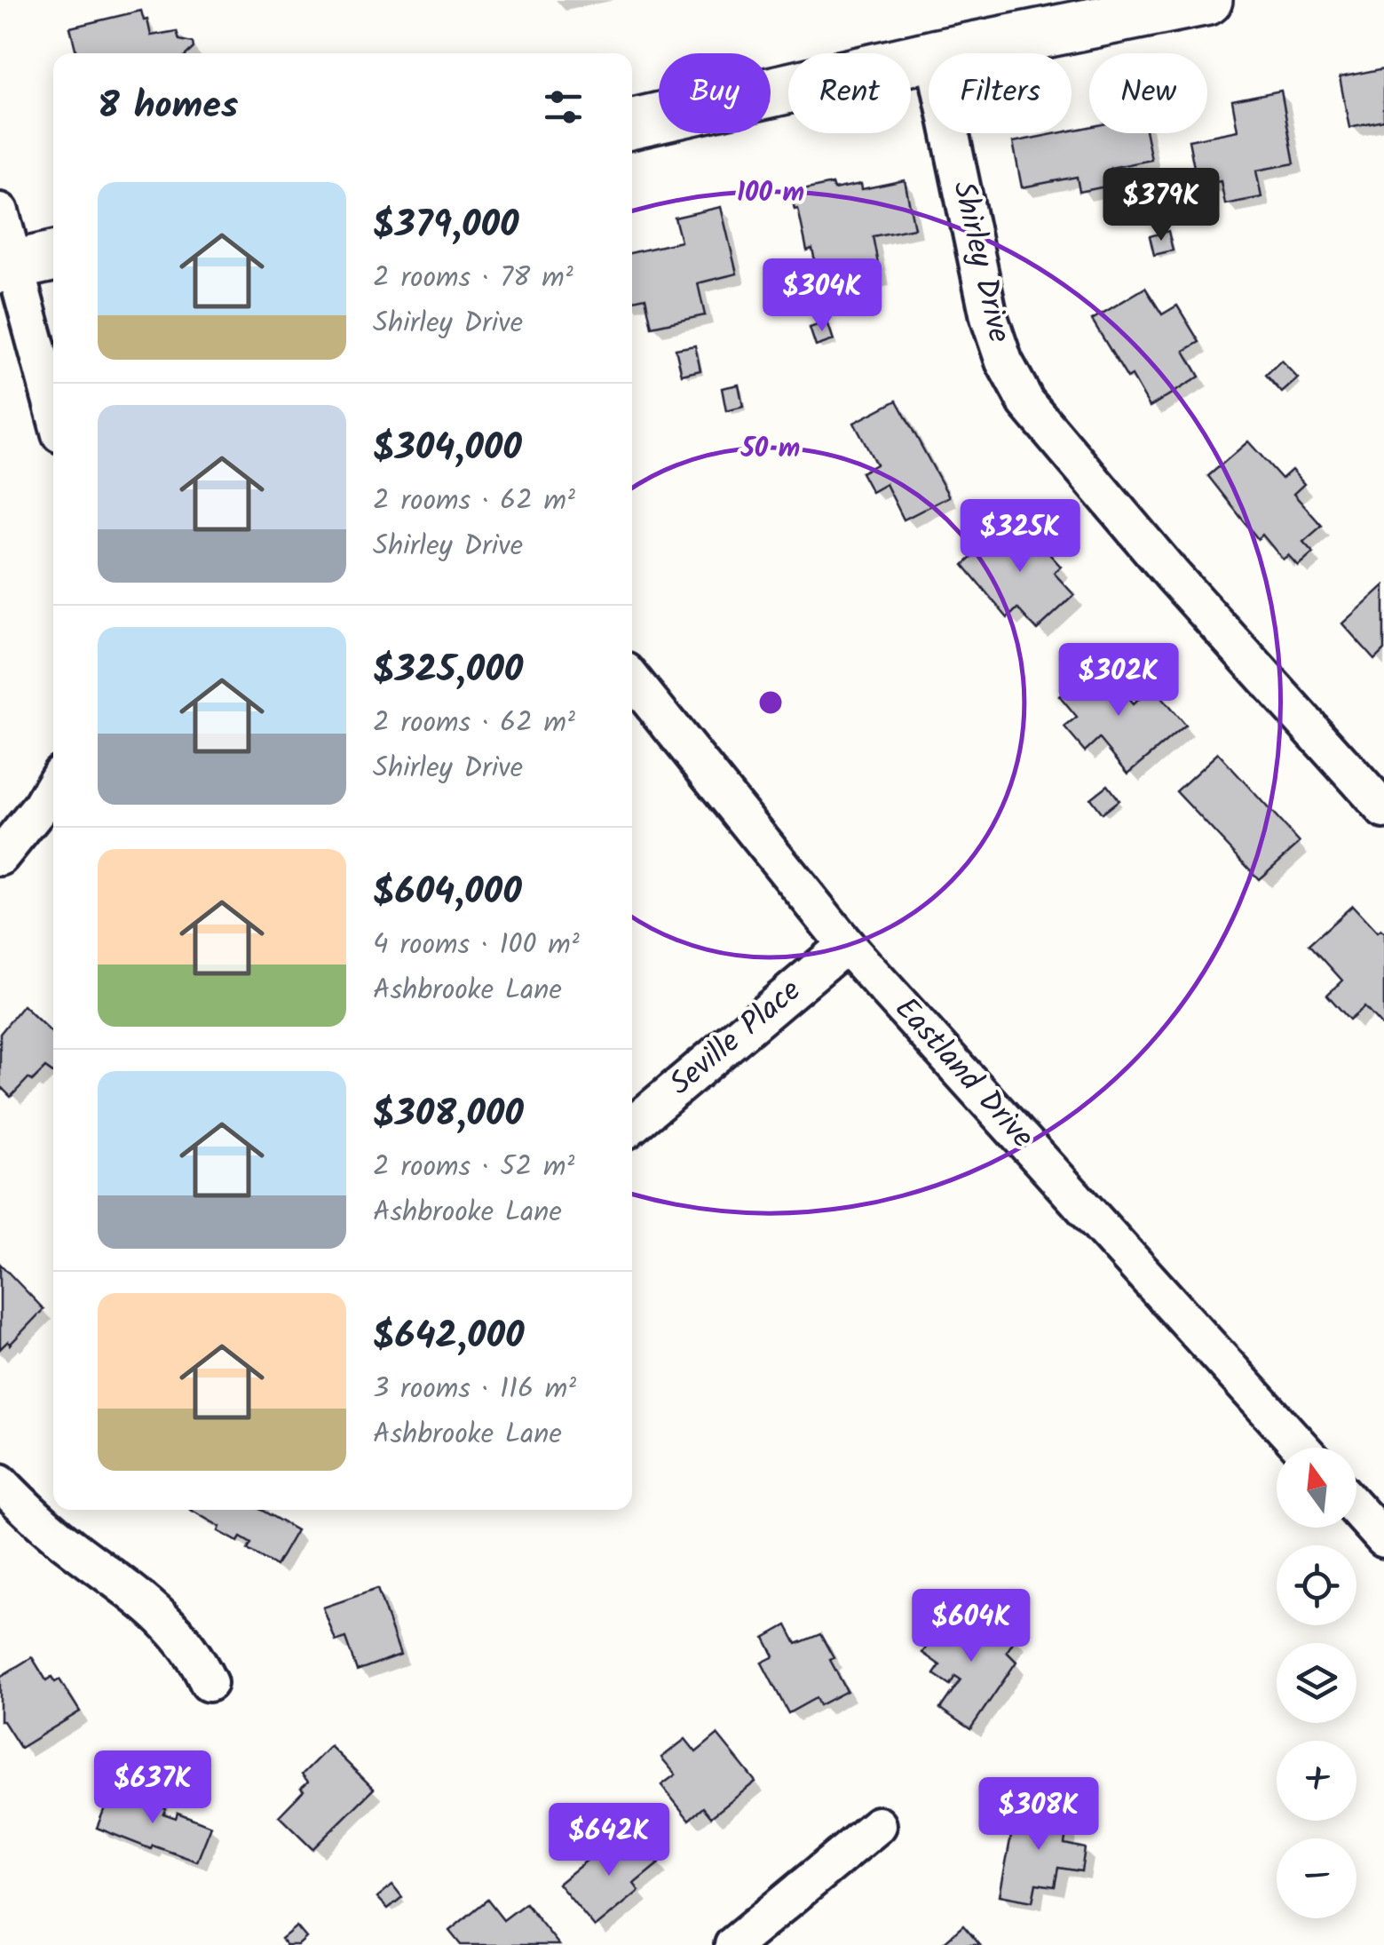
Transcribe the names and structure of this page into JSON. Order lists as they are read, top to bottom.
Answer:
{
  "streets": {
    "street": ["Shirley Drive", "Seville Place", "Eastland Drive"]
  },
  "crossings": [
    ["Seville Place", "Eastland Drive"]
  ],
  "north": "top",
  "page": {
    "chip": [
      "Buy",
      "Rent",
      "Filters",
      "New"
    ],
    "heading": "8 homes",
    "list": [
      {
        "name": "$379,000",
        "note": "2 rooms · 78 m² · Shirley Drive"
      },
      {
        "name": "$304,000",
        "note": "2 rooms · 62 m² · Shirley Drive"
      },
      {
        "name": "$325,000",
        "note": "2 rooms · 62 m² · Shirley Drive"
      },
      {
        "name": "$604,000",
        "note": "4 rooms · 100 m² · Ashbrooke Lane"
      },
      {
        "name": "$308,000",
        "note": "2 rooms · 52 m² · Ashbrooke Lane"
      },
      {
        "name": "$642,000",
        "note": "3 rooms · 116 m² · Ashbrooke Lane"
      }
    ],
    "price": [
      "$379K",
      "$304K",
      "$325K",
      "$302K",
      "$604K",
      "$637K",
      "$308K",
      "$642K"
    ],
    "map_buttons": ["+", "−"]
  },
  "rings": ["100 m", "50 m"]
}
